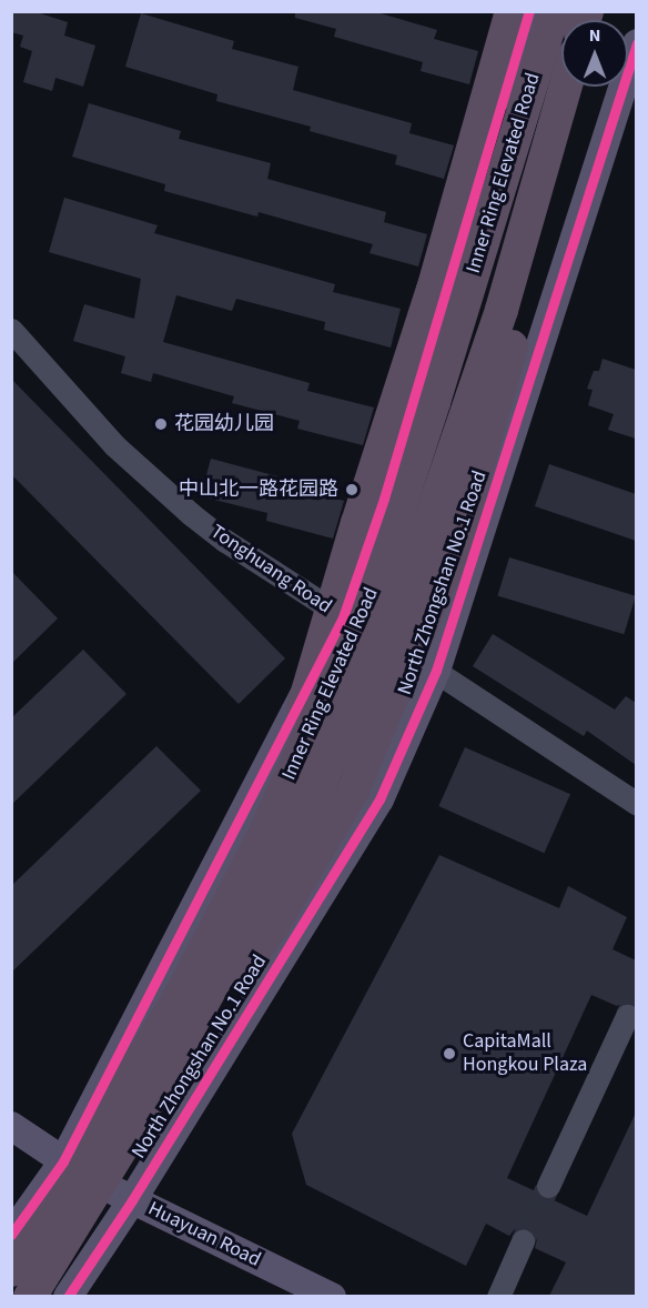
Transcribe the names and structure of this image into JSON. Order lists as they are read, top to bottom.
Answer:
{
  "streets": {
    "highway": ["Inner Ring Elevated Road"],
    "main road": ["North Zhongshan No.1 Road", "Huayuan Road"],
    "street": ["Tonghuang Road"]
  },
  "crossings": [
    ["Tonghuang Road", "North Zhongshan No.1 Road"],
    ["North Zhongshan No.1 Road", "Huayuan Road"]
  ],
  "places": ["花园幼儿园", "中山北一路花园路", "CapitaMall Hongkou Plaza"],
  "north": "top"
}
